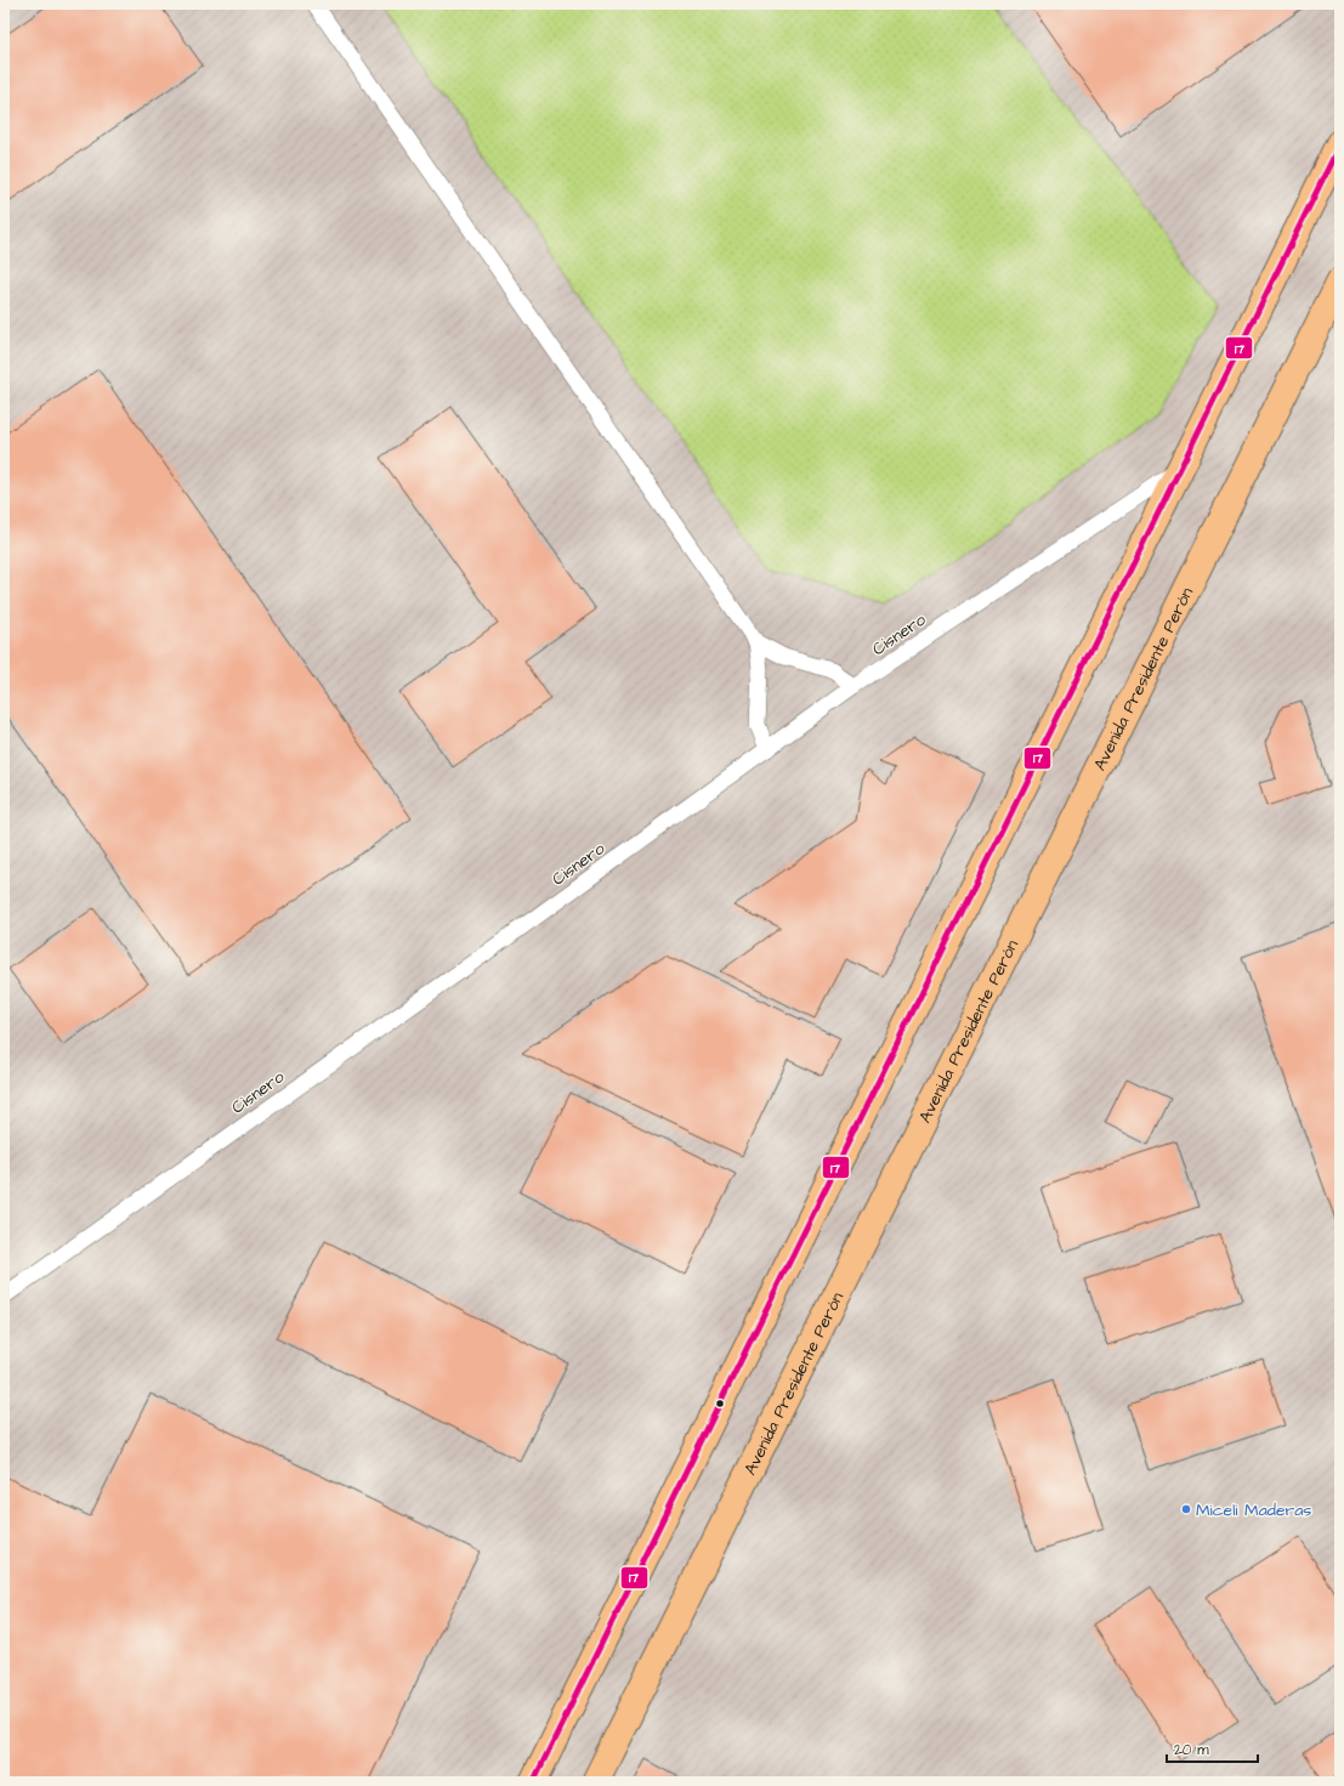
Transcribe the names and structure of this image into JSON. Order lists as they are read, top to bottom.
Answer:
{
  "streets": {
    "main road": ["Avenida Presidente Perón"],
    "lane": ["Cisnero"]
  },
  "places": ["Miceli Maderas"],
  "lines": ["transit line 17"],
  "scale_bar": "20 m"
}
